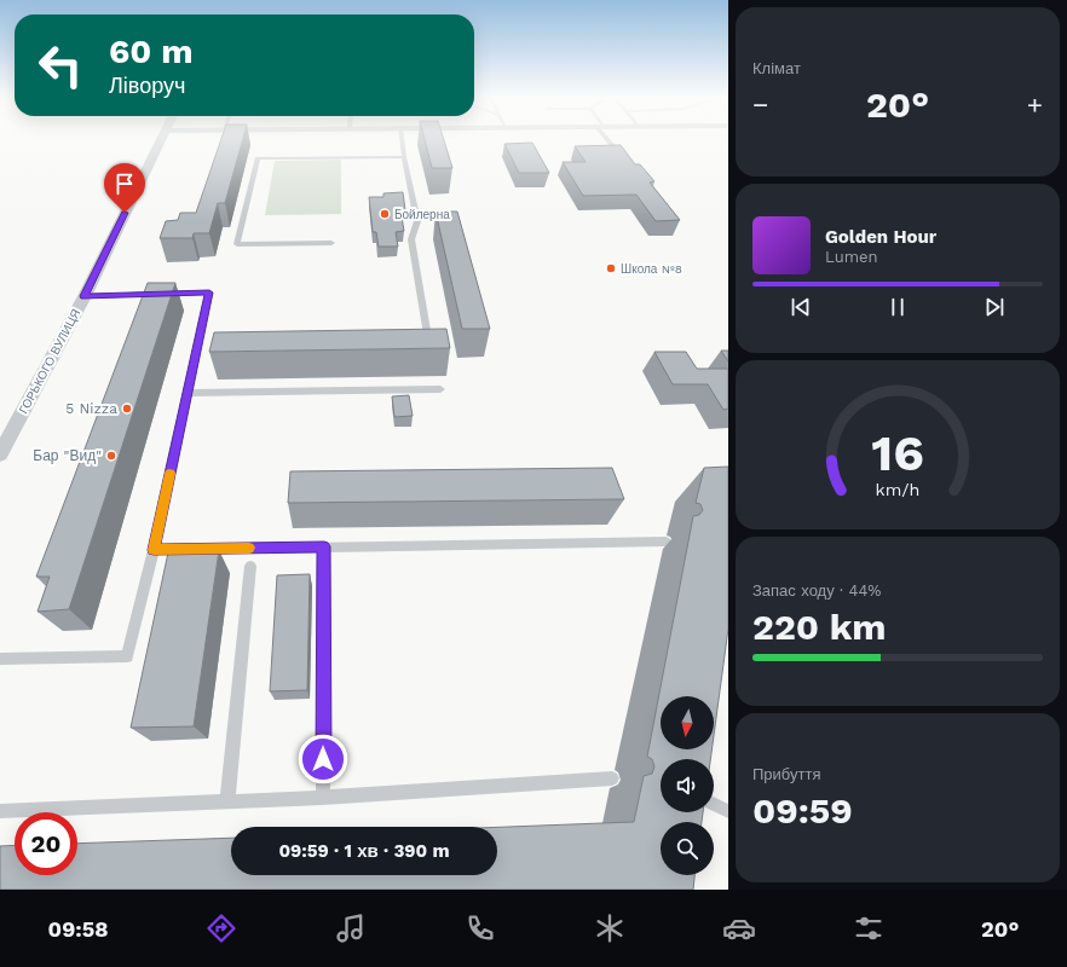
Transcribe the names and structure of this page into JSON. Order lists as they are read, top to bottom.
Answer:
{
  "streets": {
    "street": ["ГОРЬКОГО ВУЛИЦЯ"]
  },
  "places": [
    "Бойлерна",
    "Школа №8",
    "5 Nizza",
    "Бар \"Вид\""
  ],
  "north": "bottom",
  "page": {
    "tile": [
      "Клімат",
      ["Запас ходу · 44%", "220 km"],
      ["Прибуття", "09:59"]
    ],
    "turn": ["60 m", "Ліворуч"],
    "heat": ["−", "20°", "+"],
    "song": ["Golden Hour", "Lumen"],
    "limit": "20",
    "trip": "09:59 · 1 хв · 390 m",
    "tabs": ["09:58", "20°"],
    "gauge": ["16", "km/h"]
  }
}
